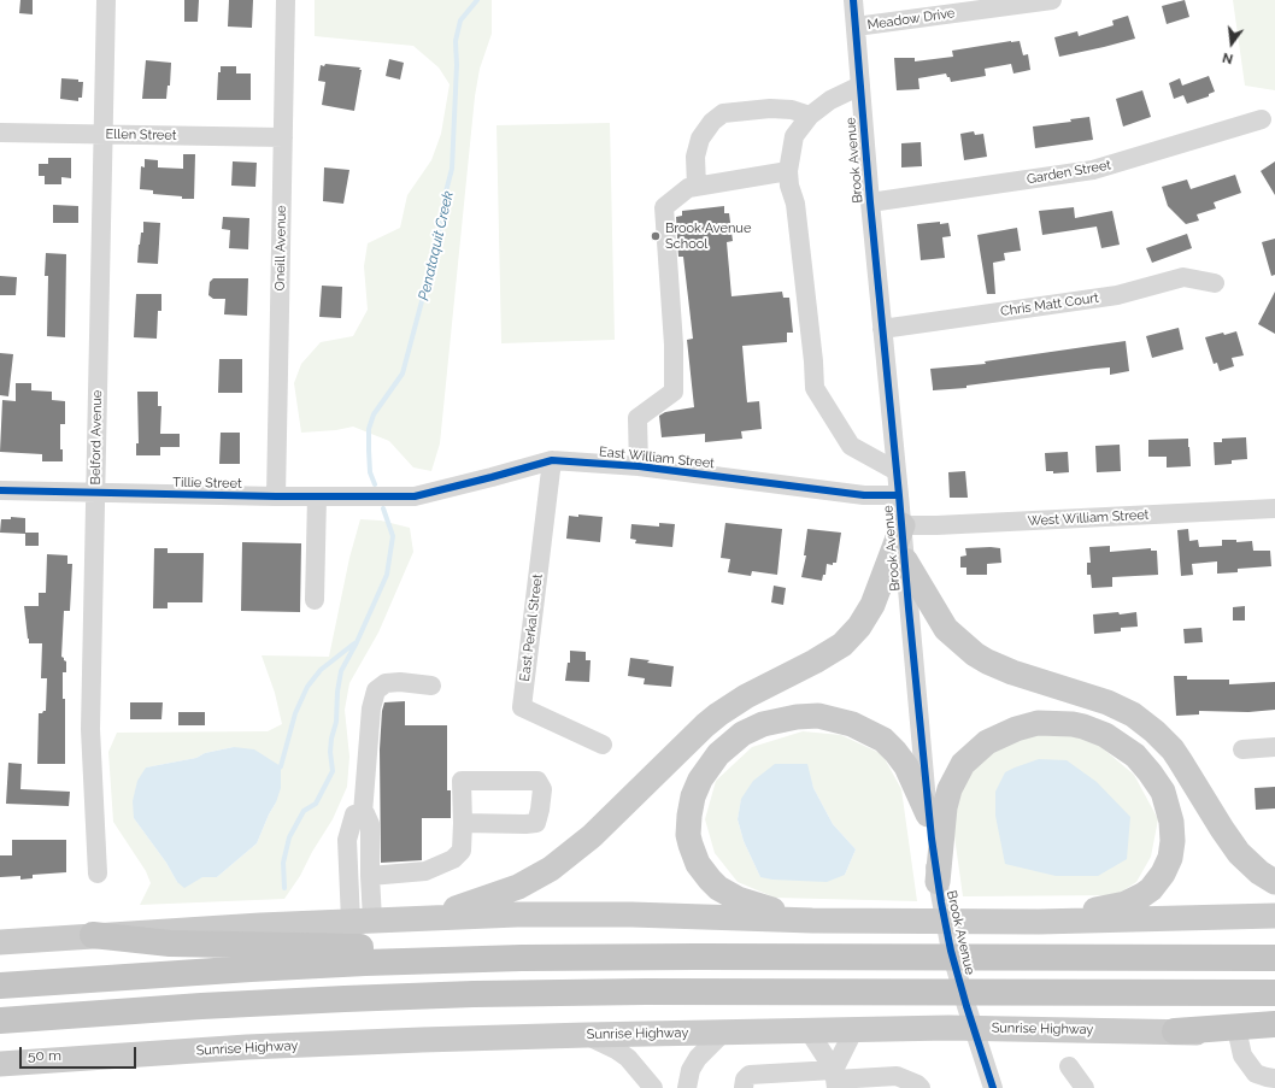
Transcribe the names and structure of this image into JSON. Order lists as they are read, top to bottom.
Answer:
{
  "streets": {
    "main road": ["Sunrise Highway"],
    "street": [
      "Meadow Drive",
      "Ellen Street",
      "Brook Avenue",
      "Garden Street",
      "Oneill Avenue",
      "Chris Matt Court",
      "Belford Avenue",
      "East William Street",
      "Tillie Street",
      "West William Street",
      "East Perkal Street"
    ]
  },
  "crossings": [
    ["Meadow Drive", "Brook Avenue"],
    ["Ellen Street", "Oneill Avenue"],
    ["Ellen Street", "Belford Avenue"],
    ["Brook Avenue", "Garden Street"],
    ["Brook Avenue", "Chris Matt Court"],
    ["Brook Avenue", "East William Street"],
    ["Brook Avenue", "West William Street"],
    ["Oneill Avenue", "Tillie Street"],
    ["Belford Avenue", "Tillie Street"],
    ["East William Street", "Tillie Street"],
    ["East William Street", "East Perkal Street"]
  ],
  "water": ["Penataquit Creek"],
  "places": ["Brook Avenue School"],
  "scale_bar": "50 m",
  "north": "bottom"
}
